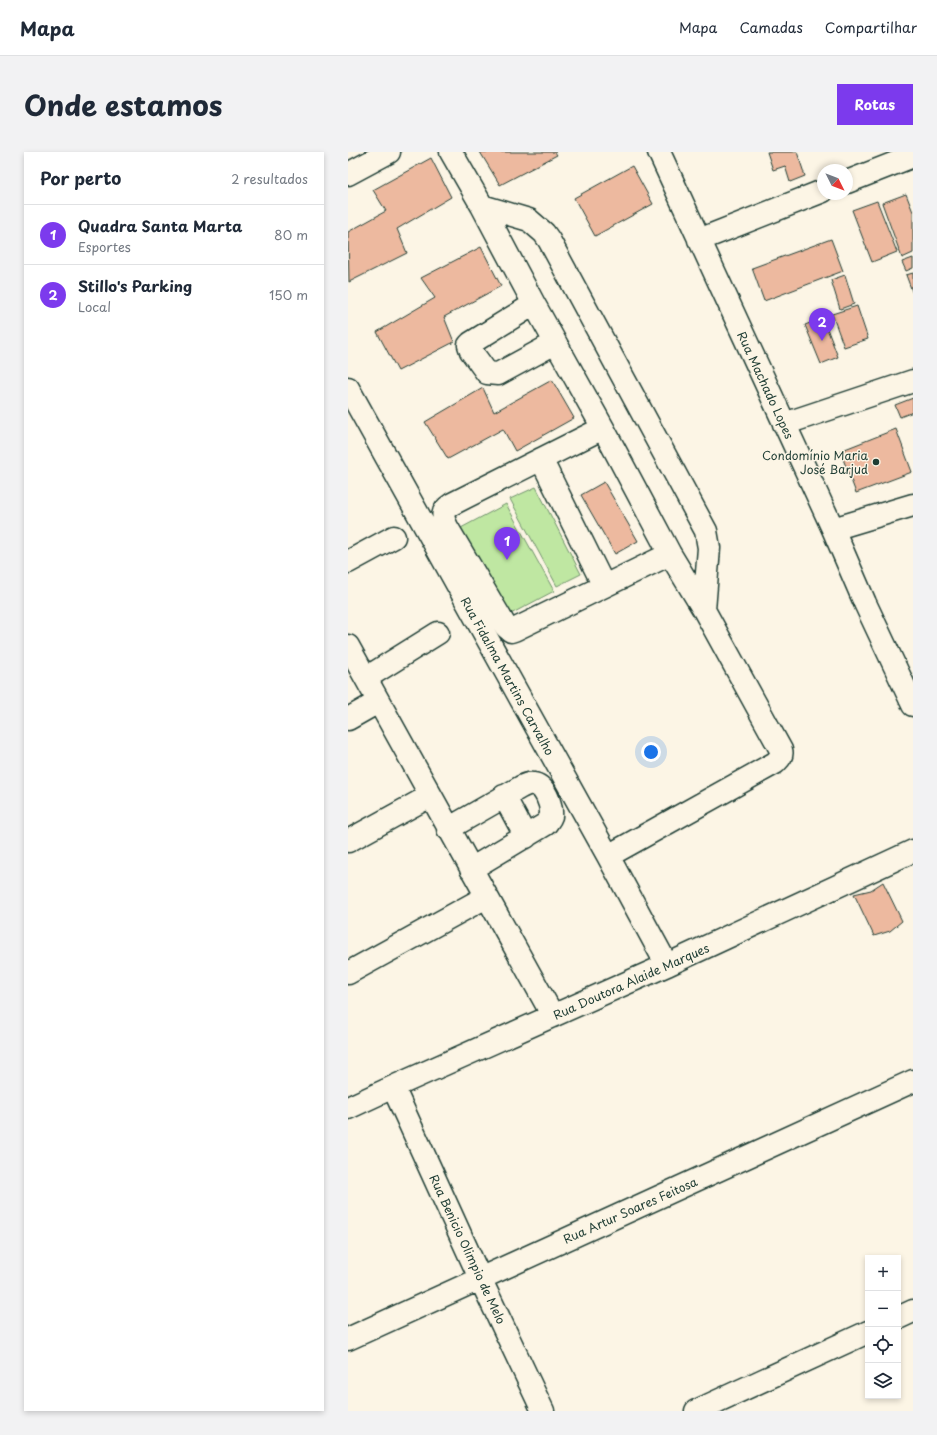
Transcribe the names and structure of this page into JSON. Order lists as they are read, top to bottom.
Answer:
{
  "streets": {
    "street": [
      "Rua Machado Lopes",
      "Rua Fidalma Martins Carvalho",
      "Rua Doutora Alaide Marques",
      "Rua Artur Soares Feitosa",
      "Rua Benicio Olimpio de Melo"
    ]
  },
  "crossings": [
    ["Rua Fidalma Martins Carvalho", "Rua Doutora Alaide Marques"],
    ["Rua Doutora Alaide Marques", "Rua Benicio Olimpio de Melo"],
    ["Rua Artur Soares Feitosa", "Rua Benicio Olimpio de Melo"]
  ],
  "places": ["Condomínio Maria José Barjud"],
  "north": "bottom right",
  "page": {
    "header": "Mapa",
    "nav": ["Mapa", "Camadas", "Compartilhar"],
    "title": "Onde estamos",
    "buttons": "Rotas",
    "heading": ["Por perto", "2 resultados"],
    "list": [
      {
        "mark": "1",
        "name": "Quadra Santa Marta",
        "note": "Esportes",
        "value": "80 m"
      },
      {
        "mark": "2",
        "name": "Stillo's Parking",
        "note": "Local",
        "value": "150 m"
      }
    ],
    "pins": ["2", "1"],
    "map_buttons": ["+", "−"]
  }
}
